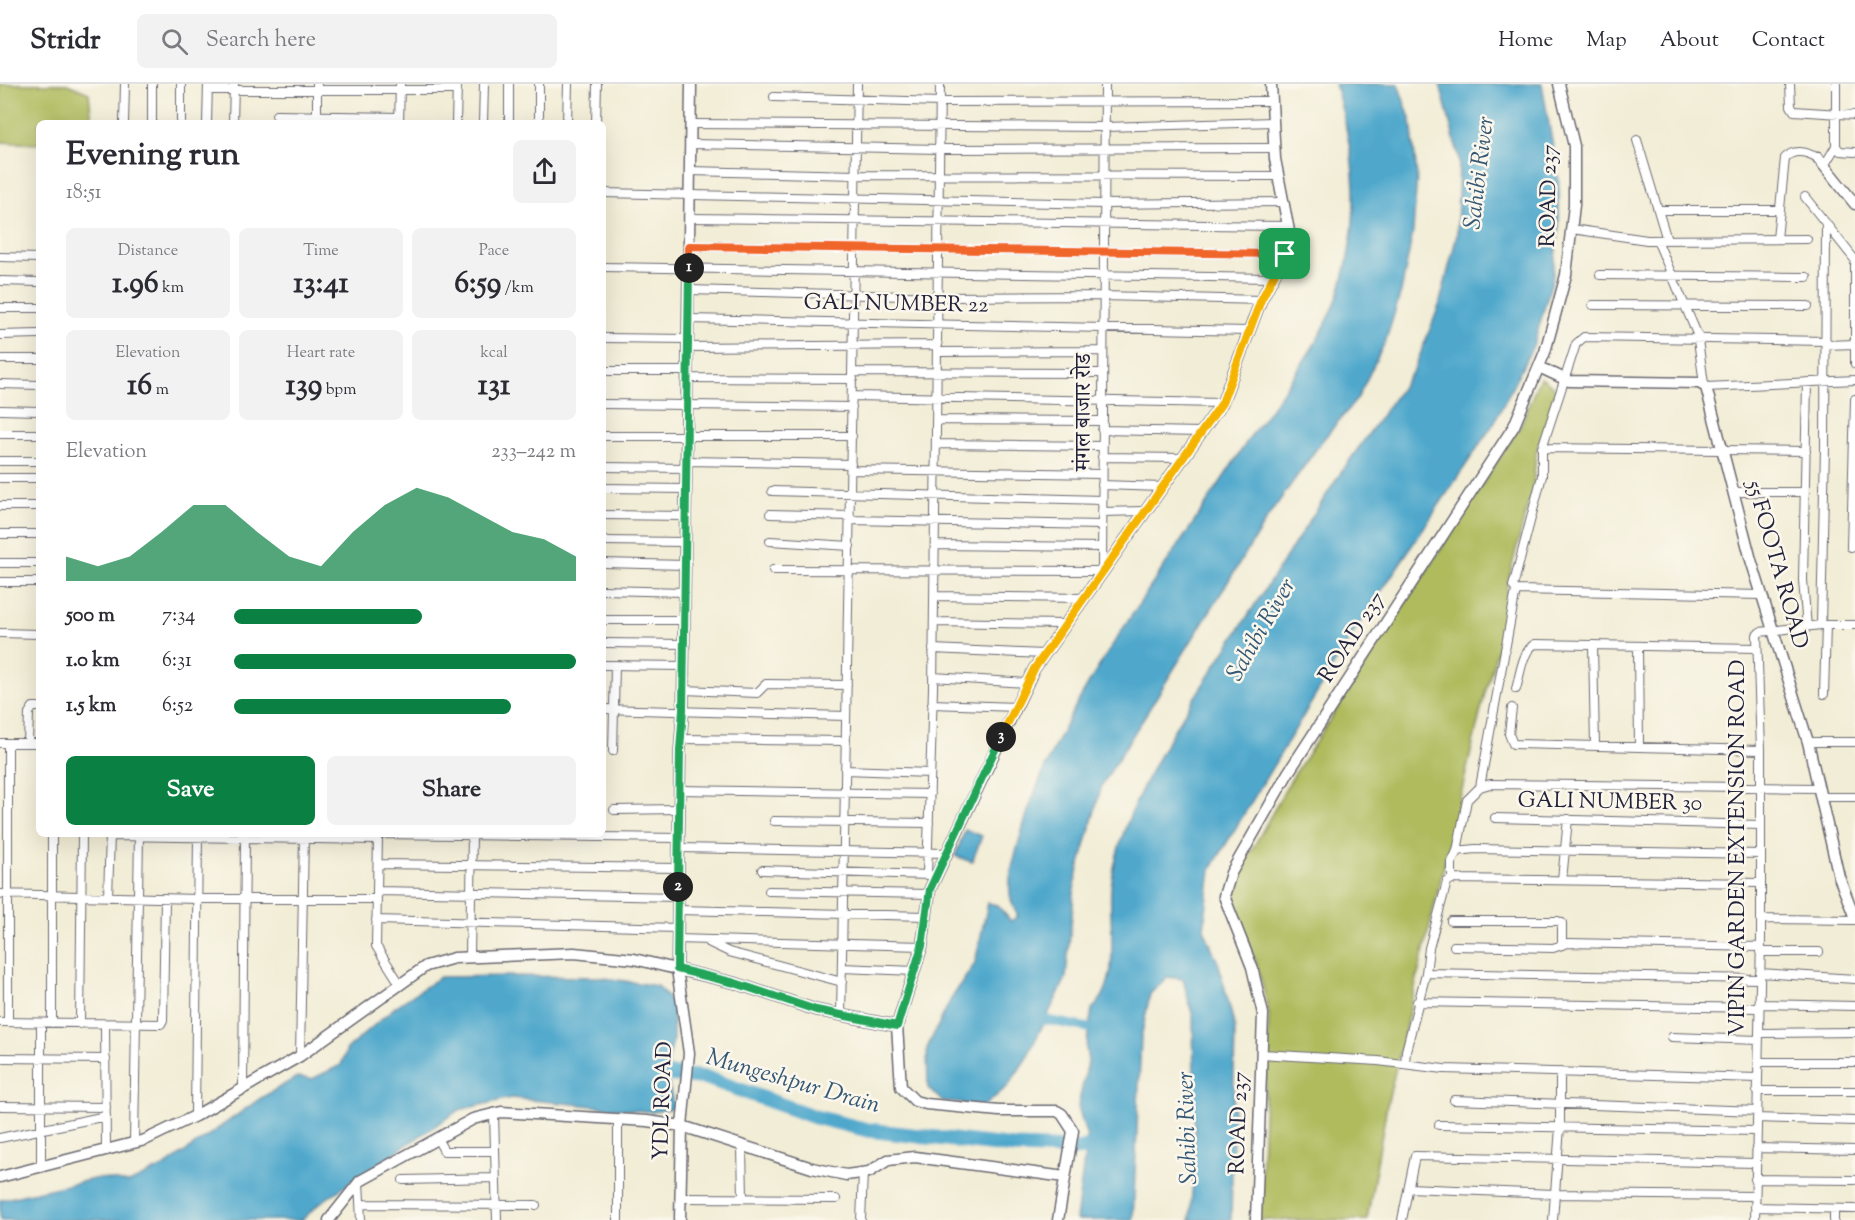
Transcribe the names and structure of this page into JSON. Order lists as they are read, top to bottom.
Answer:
{
  "streets": {
    "street": [
      "ROAD 237",
      "GALI NUMBER 22",
      "मंगल बाजार रोड",
      "55 FOOTA ROAD",
      "GALI NUMBER 30",
      "VIPIN GARDEN EXTENSION ROAD",
      "YDL ROAD"
    ]
  },
  "crossings": [
    ["GALI NUMBER 22", "मंगल बाजार रोड"],
    ["GALI NUMBER 22", "YDL ROAD"],
    ["55 FOOTA ROAD", "VIPIN GARDEN EXTENSION ROAD"],
    ["GALI NUMBER 30", "VIPIN GARDEN EXTENSION ROAD"]
  ],
  "water": ["Sahibi River", "Mungeshpur Drain"],
  "page": {
    "header": "Stridr",
    "search": "Search here",
    "nav": [
      "Home",
      "Map",
      "About",
      "Contact"
    ],
    "heading": ["Evening run", "18:51"],
    "stats": [
      ["Distance", "1.96 km"],
      ["Time", "13:41"],
      ["Pace", "6:59 /km"],
      ["Elevation", "16 m"],
      ["Heart rate", "139 bpm"],
      ["kcal", "131"]
    ],
    "pins": ["1", "3", "2"],
    "chart": ["Elevation", "233–242 m"],
    "list": [
      {
        "name": "500 m",
        "note": "7:34"
      },
      {
        "name": "1.0 km",
        "note": "6:31"
      },
      {
        "name": "1.5 km",
        "note": "6:52"
      }
    ],
    "buttons": ["Save", "Share"]
  }
}
